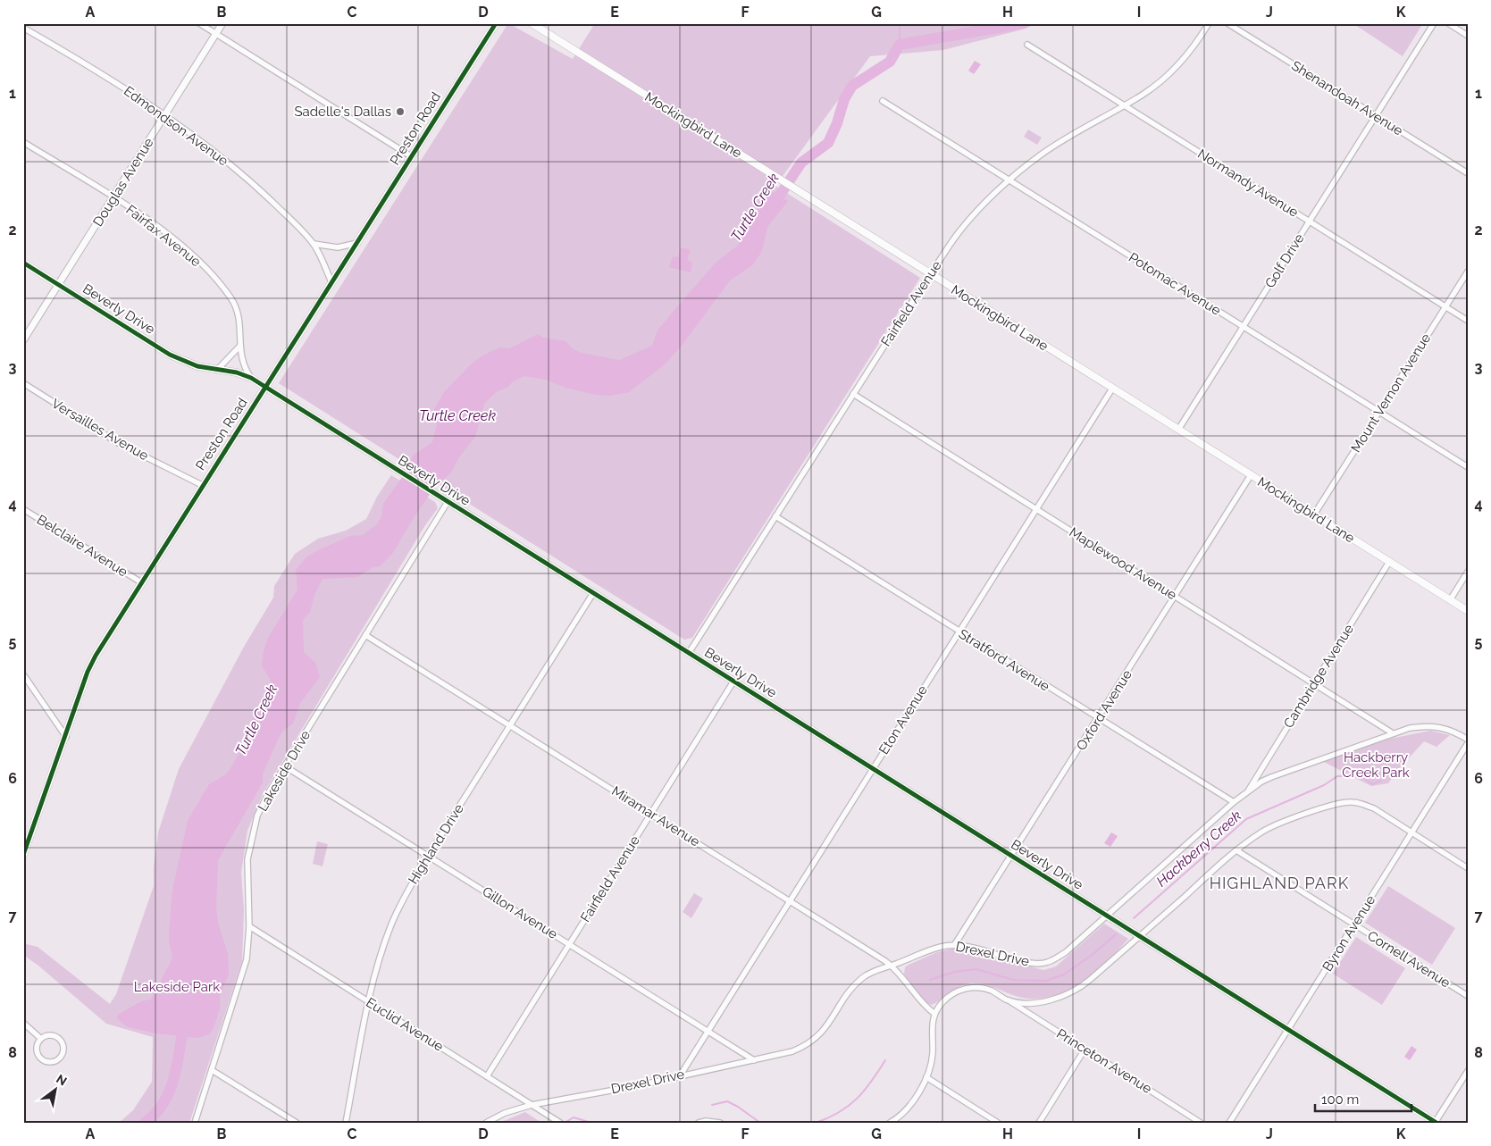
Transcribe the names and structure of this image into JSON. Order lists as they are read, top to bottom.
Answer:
{
  "streets": {
    "main road": ["Mockingbird Lane", "Preston Road"],
    "street": [
      "Shenandoah Avenue",
      "Edmondson Avenue",
      "Douglas Avenue",
      "Normandy Avenue",
      "Fairfax Avenue",
      "Golf Drive",
      "Potomac Avenue",
      "Fairfield Avenue",
      "Beverly Drive",
      "Mount Vernon Avenue",
      "Versailles Avenue",
      "Belclaire Avenue",
      "Maplewood Avenue",
      "Stratford Avenue",
      "Cambridge Avenue",
      "Oxford Avenue",
      "Eton Avenue",
      "Lakeside Drive",
      "Miramar Avenue",
      "Highland Drive",
      "Gillon Avenue",
      "Byron Avenue",
      "Drexel Drive",
      "Cornell Avenue",
      "Euclid Avenue",
      "Princeton Avenue"
    ]
  },
  "crossings": [
    ["Shenandoah Avenue", "Golf Drive"],
    ["Mockingbird Lane", "Golf Drive"],
    ["Mockingbird Lane", "Fairfield Avenue"],
    ["Mockingbird Lane", "Mount Vernon Avenue"],
    ["Mockingbird Lane", "Cambridge Avenue"],
    ["Mockingbird Lane", "Oxford Avenue"],
    ["Mockingbird Lane", "Eton Avenue"],
    ["Edmondson Avenue", "Preston Road"],
    ["Edmondson Avenue", "Douglas Avenue"],
    ["Preston Road", "Beverly Drive"],
    ["Preston Road", "Versailles Avenue"],
    ["Preston Road", "Belclaire Avenue"],
    ["Douglas Avenue", "Fairfax Avenue"],
    ["Douglas Avenue", "Beverly Drive"],
    ["Normandy Avenue", "Golf Drive"],
    ["Normandy Avenue", "Fairfield Avenue"],
    ["Normandy Avenue", "Mount Vernon Avenue"],
    ["Fairfax Avenue", "Beverly Drive"],
    ["Golf Drive", "Potomac Avenue"],
    ["Potomac Avenue", "Fairfield Avenue"],
    ["Potomac Avenue", "Mount Vernon Avenue"],
    ["Fairfield Avenue", "Beverly Drive"],
    ["Fairfield Avenue", "Maplewood Avenue"],
    ["Fairfield Avenue", "Stratford Avenue"],
    ["Fairfield Avenue", "Miramar Avenue"],
    ["Fairfield Avenue", "Gillon Avenue"],
    ["Fairfield Avenue", "Euclid Avenue"],
    ["Beverly Drive", "Oxford Avenue"],
    ["Beverly Drive", "Eton Avenue"],
    ["Beverly Drive", "Lakeside Drive"],
    ["Beverly Drive", "Highland Drive"],
    ["Beverly Drive", "Byron Avenue"],
    ["Beverly Drive", "Drexel Drive"],
    ["Maplewood Avenue", "Cambridge Avenue"],
    ["Maplewood Avenue", "Oxford Avenue"],
    ["Maplewood Avenue", "Eton Avenue"],
    ["Maplewood Avenue", "Drexel Drive"],
    ["Stratford Avenue", "Oxford Avenue"],
    ["Stratford Avenue", "Eton Avenue"],
    ["Stratford Avenue", "Drexel Drive"],
    ["Cambridge Avenue", "Drexel Drive"],
    ["Oxford Avenue", "Drexel Drive"],
    ["Eton Avenue", "Miramar Avenue"],
    ["Eton Avenue", "Gillon Avenue"],
    ["Eton Avenue", "Drexel Drive"],
    ["Lakeside Drive", "Miramar Avenue"],
    ["Lakeside Drive", "Gillon Avenue"],
    ["Lakeside Drive", "Euclid Avenue"],
    ["Miramar Avenue", "Highland Drive"],
    ["Miramar Avenue", "Drexel Drive"],
    ["Miramar Avenue", "Princeton Avenue"],
    ["Highland Drive", "Gillon Avenue"],
    ["Highland Drive", "Euclid Avenue"],
    ["Gillon Avenue", "Drexel Drive"],
    ["Byron Avenue", "Drexel Drive"],
    ["Byron Avenue", "Cornell Avenue"],
    ["Drexel Drive", "Euclid Avenue"]
  ],
  "districts": ["HIGHLAND PARK"],
  "water": ["Turtle Creek", "Hackberry Creek"],
  "parks": ["Hackberry Creek Park", "Lakeside Park"],
  "places": ["Sadelle's Dallas"],
  "scale_bar": "100 m",
  "north": "top right",
  "grid": {
    "columns": [
      "A",
      "B",
      "C",
      "D",
      "E",
      "F",
      "G",
      "H",
      "I",
      "J",
      "K"
    ],
    "rows": [
      "1",
      "2",
      "3",
      "4",
      "5",
      "6",
      "7",
      "8"
    ]
  }
}
